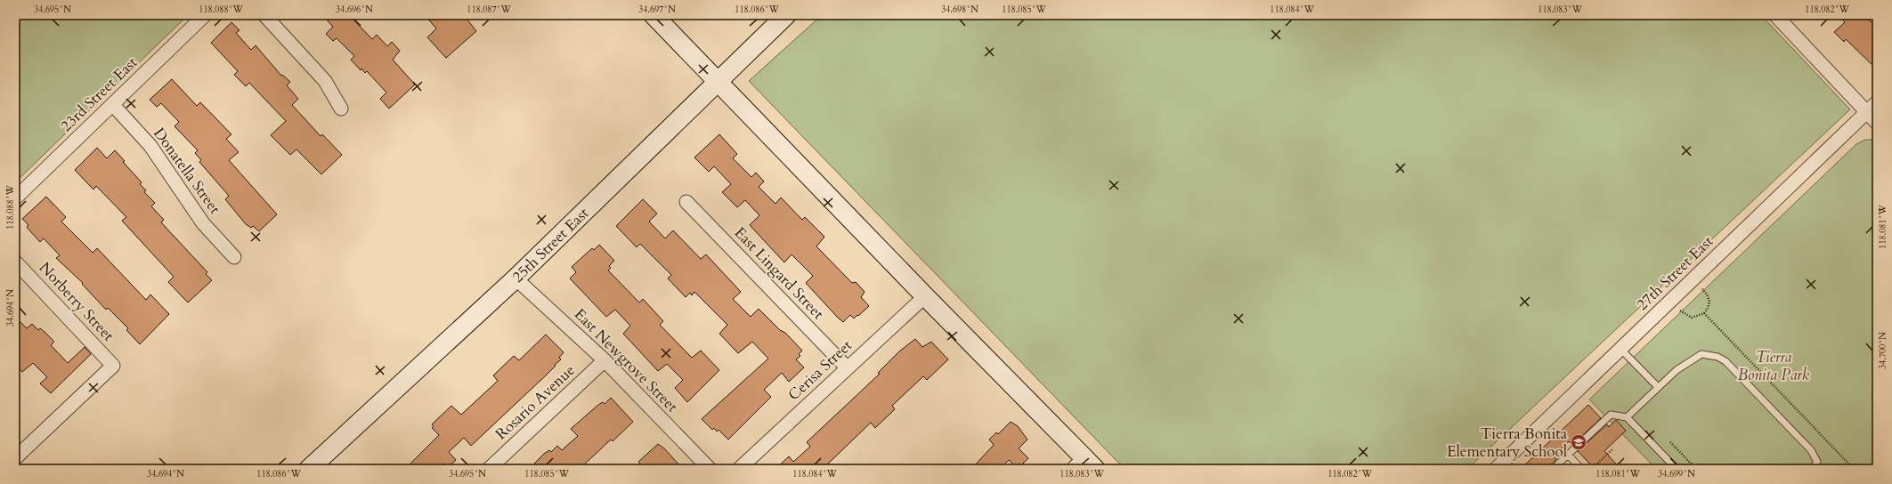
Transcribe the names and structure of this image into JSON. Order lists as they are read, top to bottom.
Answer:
{
  "streets": {
    "street": [
      "23rd Street East",
      "Donatella Street",
      "25th Street East",
      "East Lingard Street",
      "27th Street East",
      "Norberry Street",
      "East Newgrove Street",
      "Cerisa Street",
      "Rosario Avenue"
    ]
  },
  "crossings": [
    ["23rd Street East", "Donatella Street"],
    ["25th Street East", "East Newgrove Street"],
    ["East Lingard Street", "Cerisa Street"],
    ["East Newgrove Street", "Rosario Avenue"]
  ],
  "parks": ["Tierra Bonita Park"],
  "places": {
    "school or university": ["Tierra Bonita Elementary School"]
  },
  "coordinates": [
    "34.695°N",
    "118.088°W",
    "34.696°N",
    "118.087°W",
    "34.697°N",
    "118.086°W",
    "34.698°N",
    "118.085°W",
    "118.084°W",
    "118.083°W",
    "118.082°W",
    "118.081°W",
    "34.694°N",
    "34.700°N",
    "34.699°N"
  ]
}
